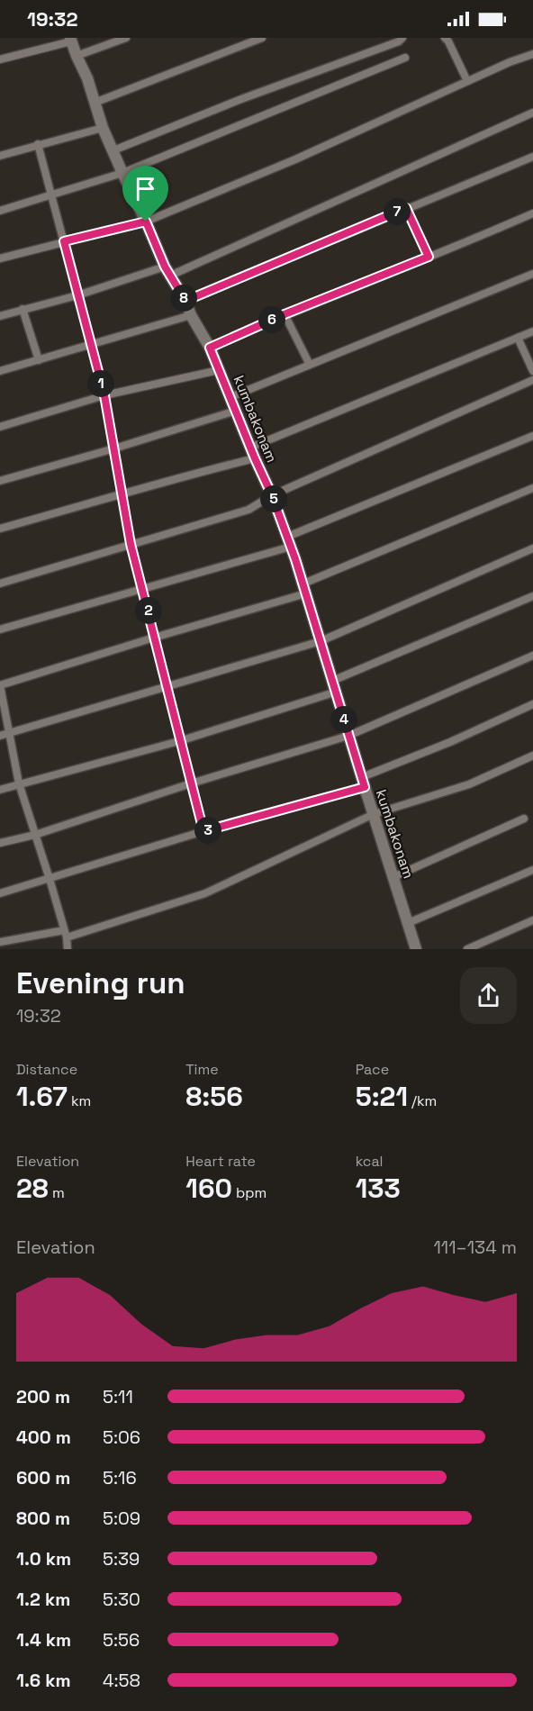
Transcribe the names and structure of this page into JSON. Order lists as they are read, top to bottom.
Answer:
{
  "streets": {
    "street": ["kumbakonam"]
  },
  "page": {
    "status": "19:32",
    "pins": [
      "7",
      "8",
      "6",
      "1",
      "5",
      "2",
      "4",
      "3"
    ],
    "heading": ["Evening run", "19:32"],
    "stats": [
      ["Distance", "1.67 km"],
      ["Time", "8:56"],
      ["Pace", "5:21 /km"],
      ["Elevation", "28 m"],
      ["Heart rate", "160 bpm"],
      ["kcal", "133"]
    ],
    "chart": ["Elevation", "111–134 m"],
    "list": [
      {
        "name": "200 m",
        "note": "5:11"
      },
      {
        "name": "400 m",
        "note": "5:06"
      },
      {
        "name": "600 m",
        "note": "5:16"
      },
      {
        "name": "800 m",
        "note": "5:09"
      },
      {
        "name": "1.0 km",
        "note": "5:39"
      },
      {
        "name": "1.2 km",
        "note": "5:30"
      },
      {
        "name": "1.4 km",
        "note": "5:56"
      },
      {
        "name": "1.6 km",
        "note": "4:58"
      }
    ]
  }
}
